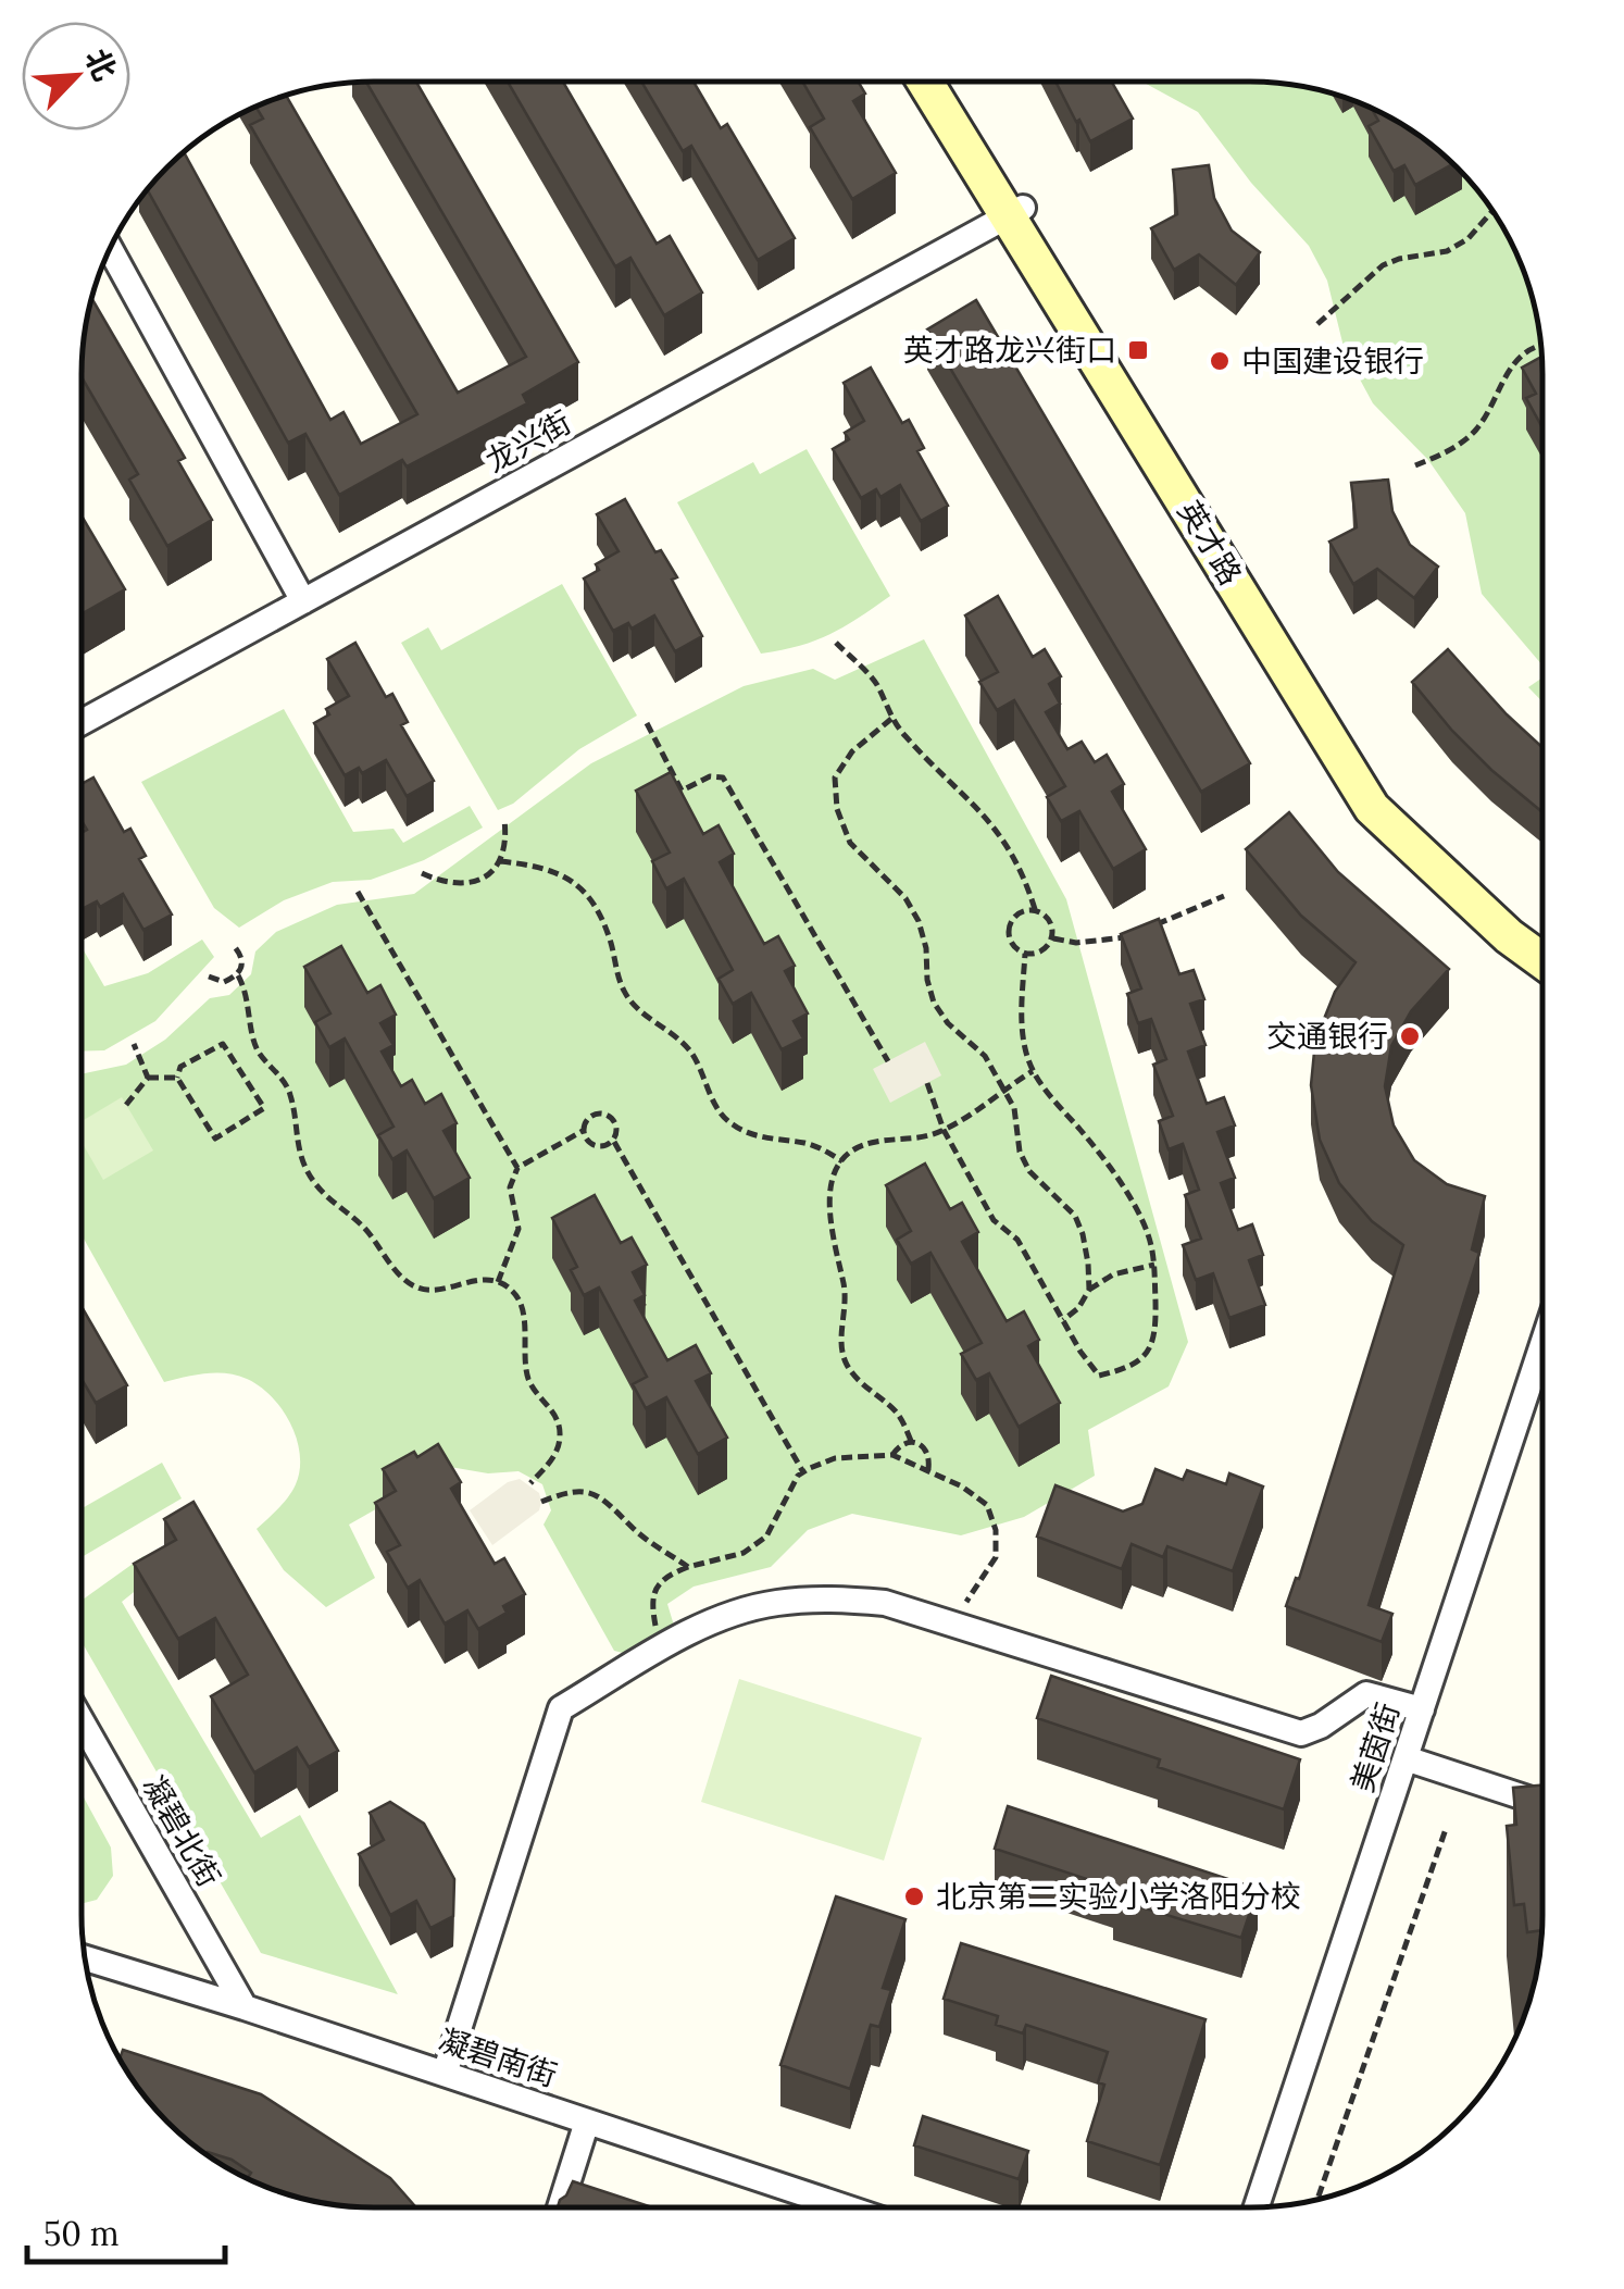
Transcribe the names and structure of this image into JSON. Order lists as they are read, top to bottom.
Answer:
{
  "streets": {
    "main road": ["英才路"],
    "street": [
      "龙兴街",
      "美茵街",
      "凝碧北街",
      "凝碧南街"
    ]
  },
  "crossings": [
    ["龙兴街", "英才路"],
    ["凝碧北街", "凝碧南街"]
  ],
  "places": {
    "transit": ["英才路龙兴街口"],
    "other": ["中国建设银行", "交通银行", "北京第二实验小学洛阳分校"]
  },
  "scale_bar": "50 m",
  "north": "top right"
}
